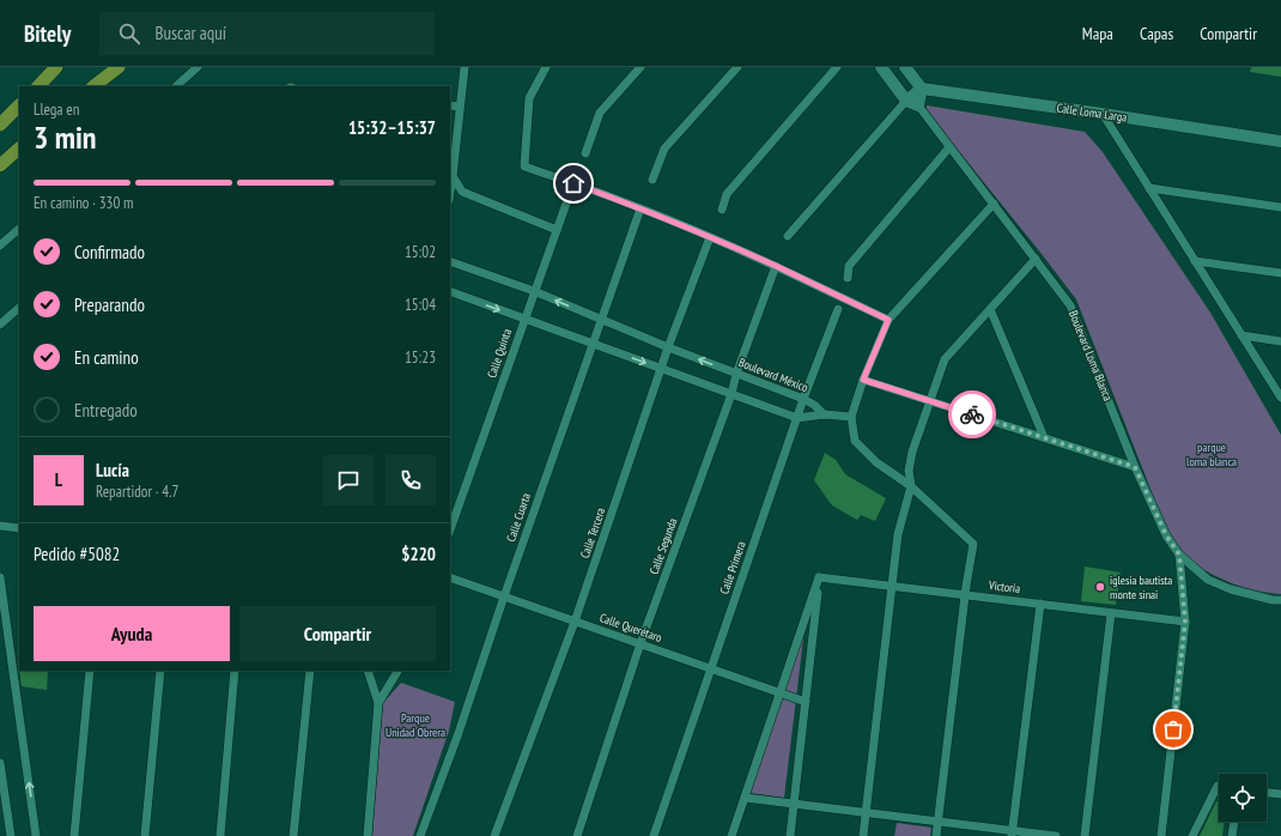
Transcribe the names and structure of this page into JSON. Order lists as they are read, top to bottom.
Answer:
{
  "streets": {
    "street": [
      "Calle Loma Larga",
      "Calle Quinta",
      "Boulevard Loma Blanca",
      "Boulevard México",
      "Calle Cuarta",
      "Calle Tercera",
      "Calle Segunda",
      "Calle Primera",
      "Victoria",
      "Calle Querétaro"
    ]
  },
  "crossings": [
    ["Calle Quinta", "Boulevard México"],
    ["Boulevard México", "Calle Cuarta"],
    ["Boulevard México", "Calle Tercera"],
    ["Boulevard México", "Calle Segunda"],
    ["Boulevard México", "Calle Primera"],
    ["Calle Cuarta", "Calle Querétaro"],
    ["Calle Tercera", "Calle Querétaro"],
    ["Calle Segunda", "Calle Querétaro"],
    ["Calle Primera", "Calle Querétaro"]
  ],
  "parks": ["parque loma blanca", "Parque Unidad Obrera"],
  "places": ["iglesia bautista monte sinai"],
  "page": {
    "header": "Bitely",
    "search": "Buscar aquí",
    "nav": ["Mapa", "Capas", "Compartir"],
    "heading": ["3 min", "Llega en", "15:32–15:37"],
    "panel": [
      "Lucía",
      "Repartidor · 4.7",
      "Pedido #5082",
      "$220"
    ],
    "bar": "En camino · 330 m",
    "list": [
      ["Confirmado", "15:02"],
      ["Preparando", "15:04"],
      ["En camino", "15:23"],
      "Entregado"
    ],
    "round": "L",
    "buttons": ["Ayuda", "Compartir"]
  }
}
